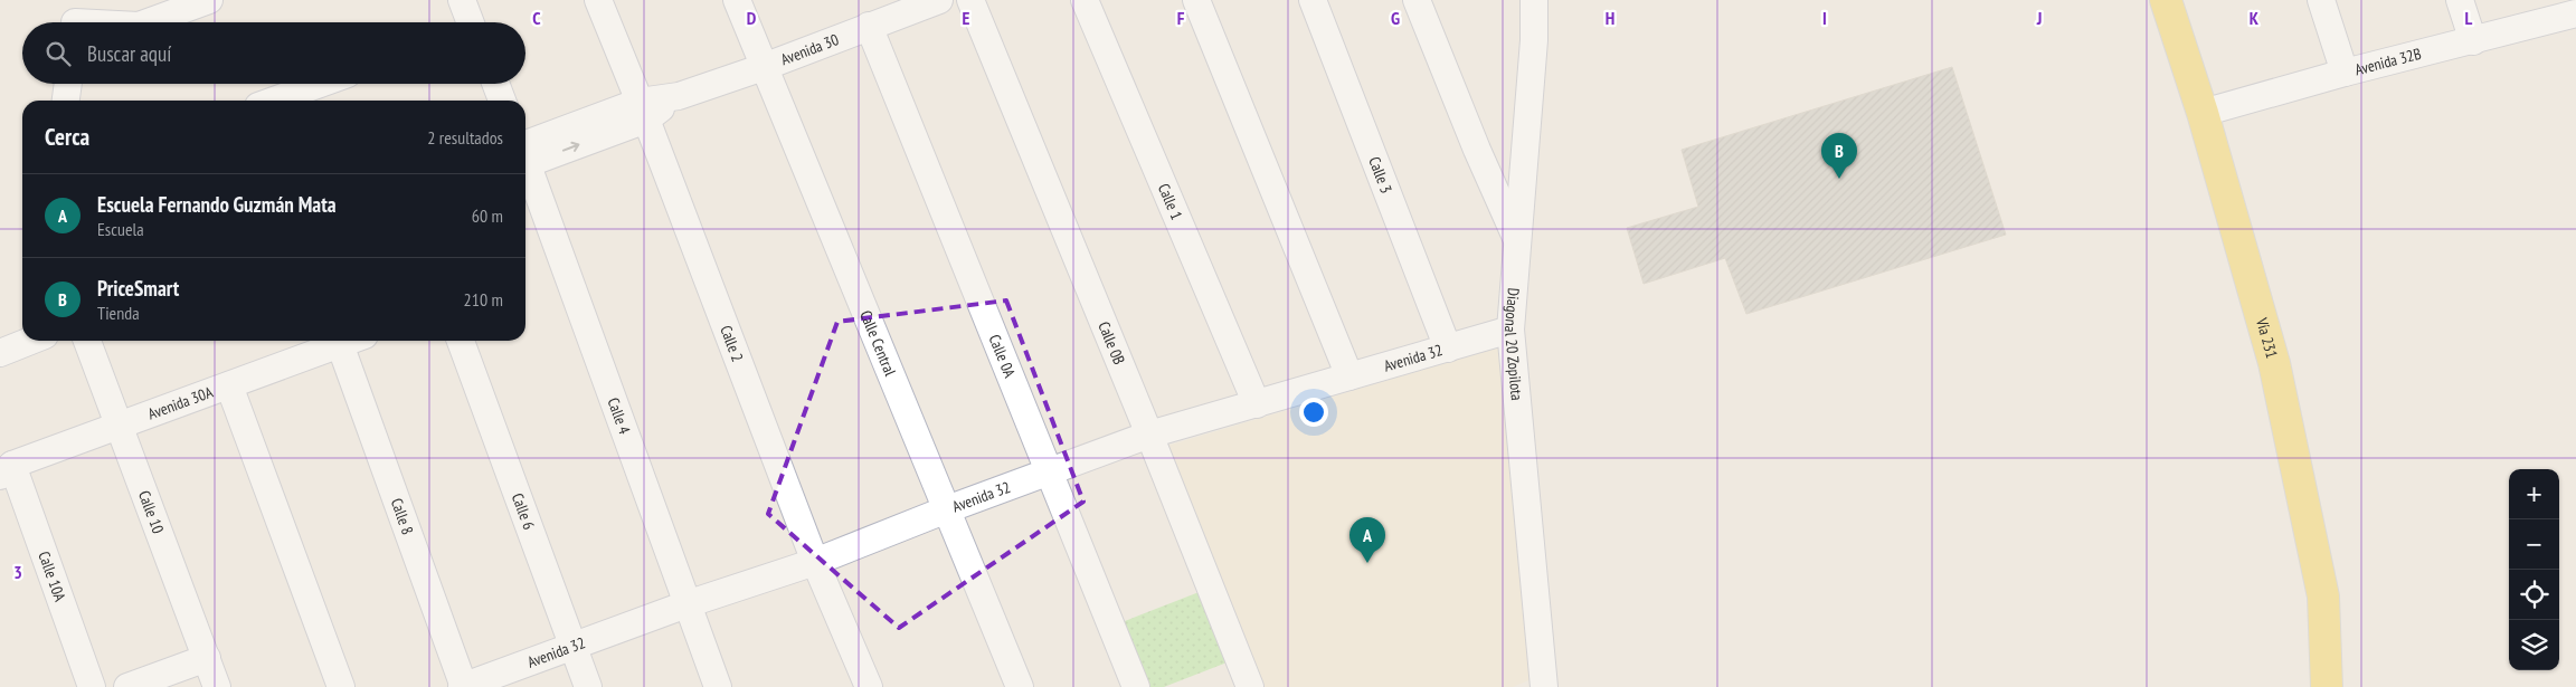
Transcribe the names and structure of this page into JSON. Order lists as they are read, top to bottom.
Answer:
{
  "streets": {
    "main road": ["Vía 231"],
    "street": [
      "Avenida 30",
      "Avenida 32B",
      "Calle 3",
      "Calle 1",
      "Calle Central",
      "Calle 0B",
      "Calle 2",
      "Diagonal 20 Zopilota",
      "Calle 0A",
      "Avenida 32",
      "Avenida 30A",
      "Calle 4",
      "Calle 6",
      "Calle 10",
      "Calle 8",
      "Calle 10A"
    ]
  },
  "crossings": [
    ["Avenida 30", "Calle Central"],
    ["Avenida 30", "Calle 2"],
    ["Avenida 30", "Calle 0A"],
    ["Avenida 32B", "Vía 231"],
    ["Calle 3", "Avenida 32"],
    ["Calle 1", "Avenida 32"],
    ["Calle Central", "Avenida 32"],
    ["Calle 0B", "Avenida 32"],
    ["Calle 2", "Avenida 32"],
    ["Diagonal 20 Zopilota", "Avenida 32"],
    ["Calle 0A", "Avenida 32"],
    ["Avenida 32", "Calle 4"],
    ["Avenida 32", "Calle 6"],
    ["Avenida 32", "Calle 8"],
    ["Avenida 30A", "Calle 10"],
    ["Avenida 30A", "Calle 10A"]
  ],
  "page": {
    "search": "Buscar aquí",
    "heading": ["Cerca", "2 resultados"],
    "pins": ["B", "A"],
    "list": [
      {
        "mark": "A",
        "name": "Escuela Fernando Guzmán Mata",
        "note": "Escuela",
        "value": "60 m"
      },
      {
        "mark": "B",
        "name": "PriceSmart",
        "note": "Tienda",
        "value": "210 m"
      }
    ],
    "map_buttons": ["+", "−"]
  },
  "grid": {
    "columns": [
      "C",
      "D",
      "E",
      "F",
      "G",
      "H",
      "I",
      "J",
      "K",
      "L"
    ],
    "rows": ["3"]
  }
}
